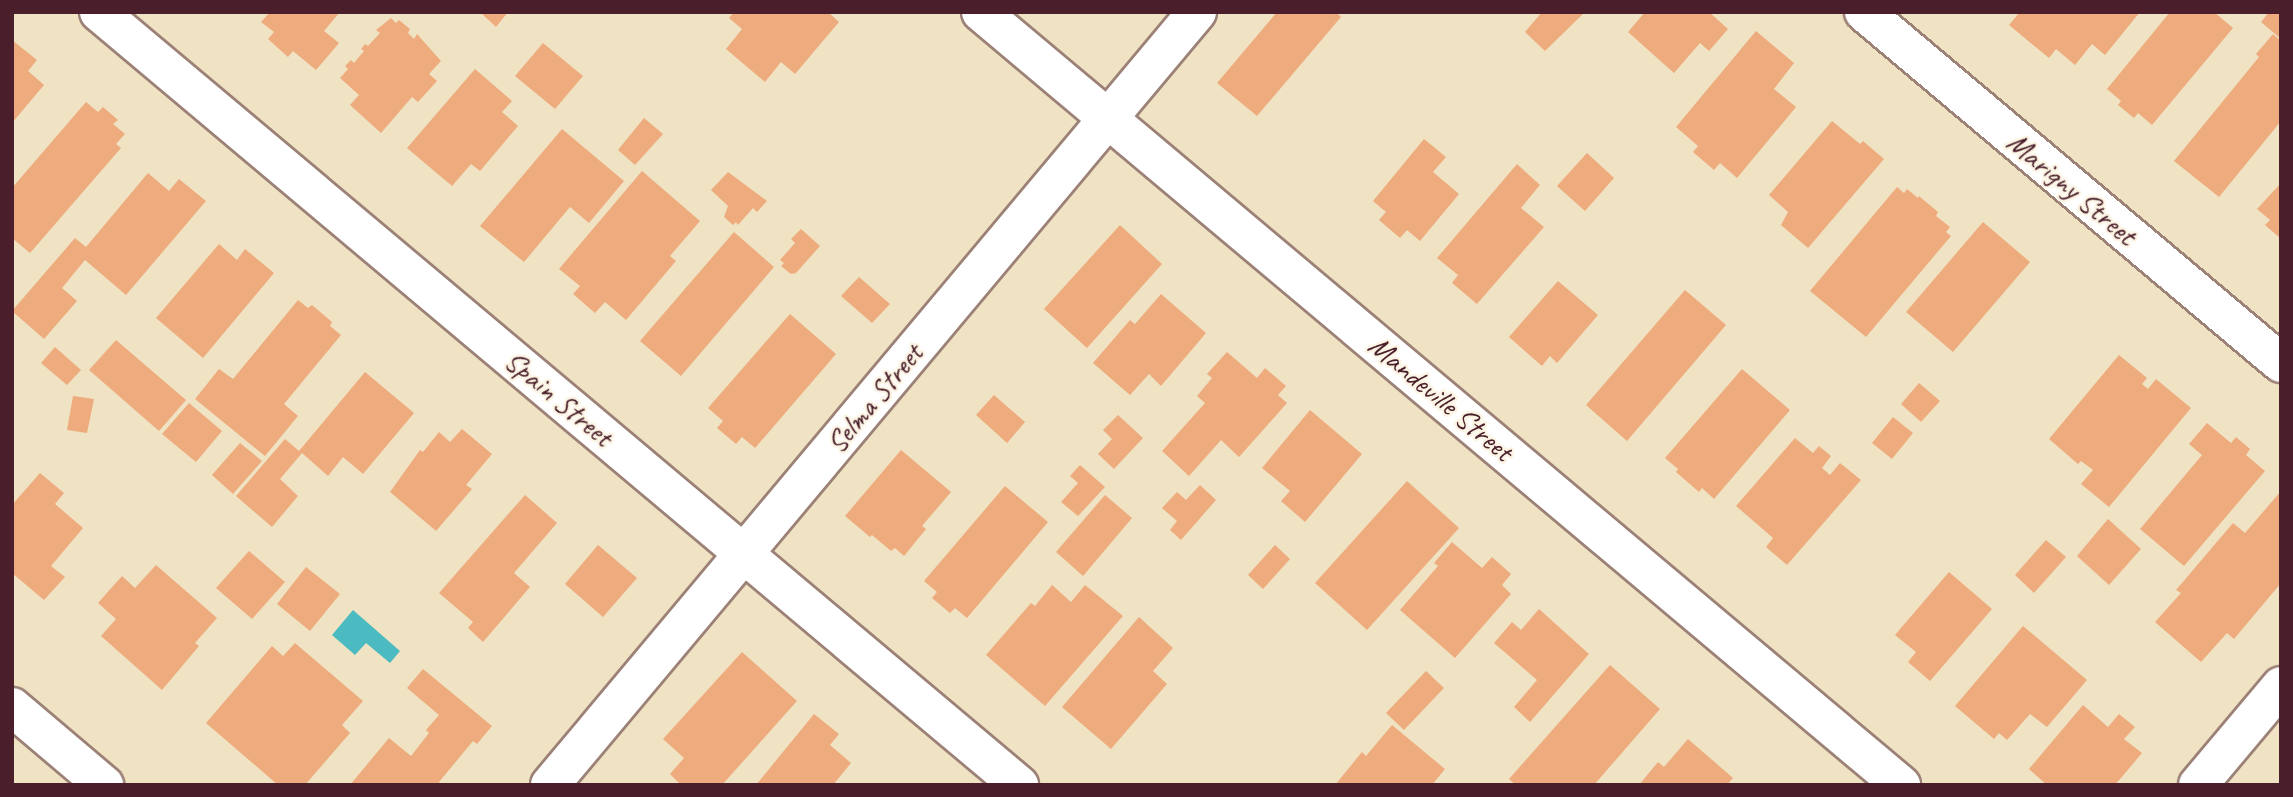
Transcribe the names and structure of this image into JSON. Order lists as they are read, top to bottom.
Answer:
{
  "streets": {
    "street": [
      "Marigny Street",
      "Spain Street",
      "Selma Street",
      "Mandeville Street"
    ]
  },
  "crossings": [
    ["Spain Street", "Selma Street"],
    ["Selma Street", "Mandeville Street"]
  ]
}
